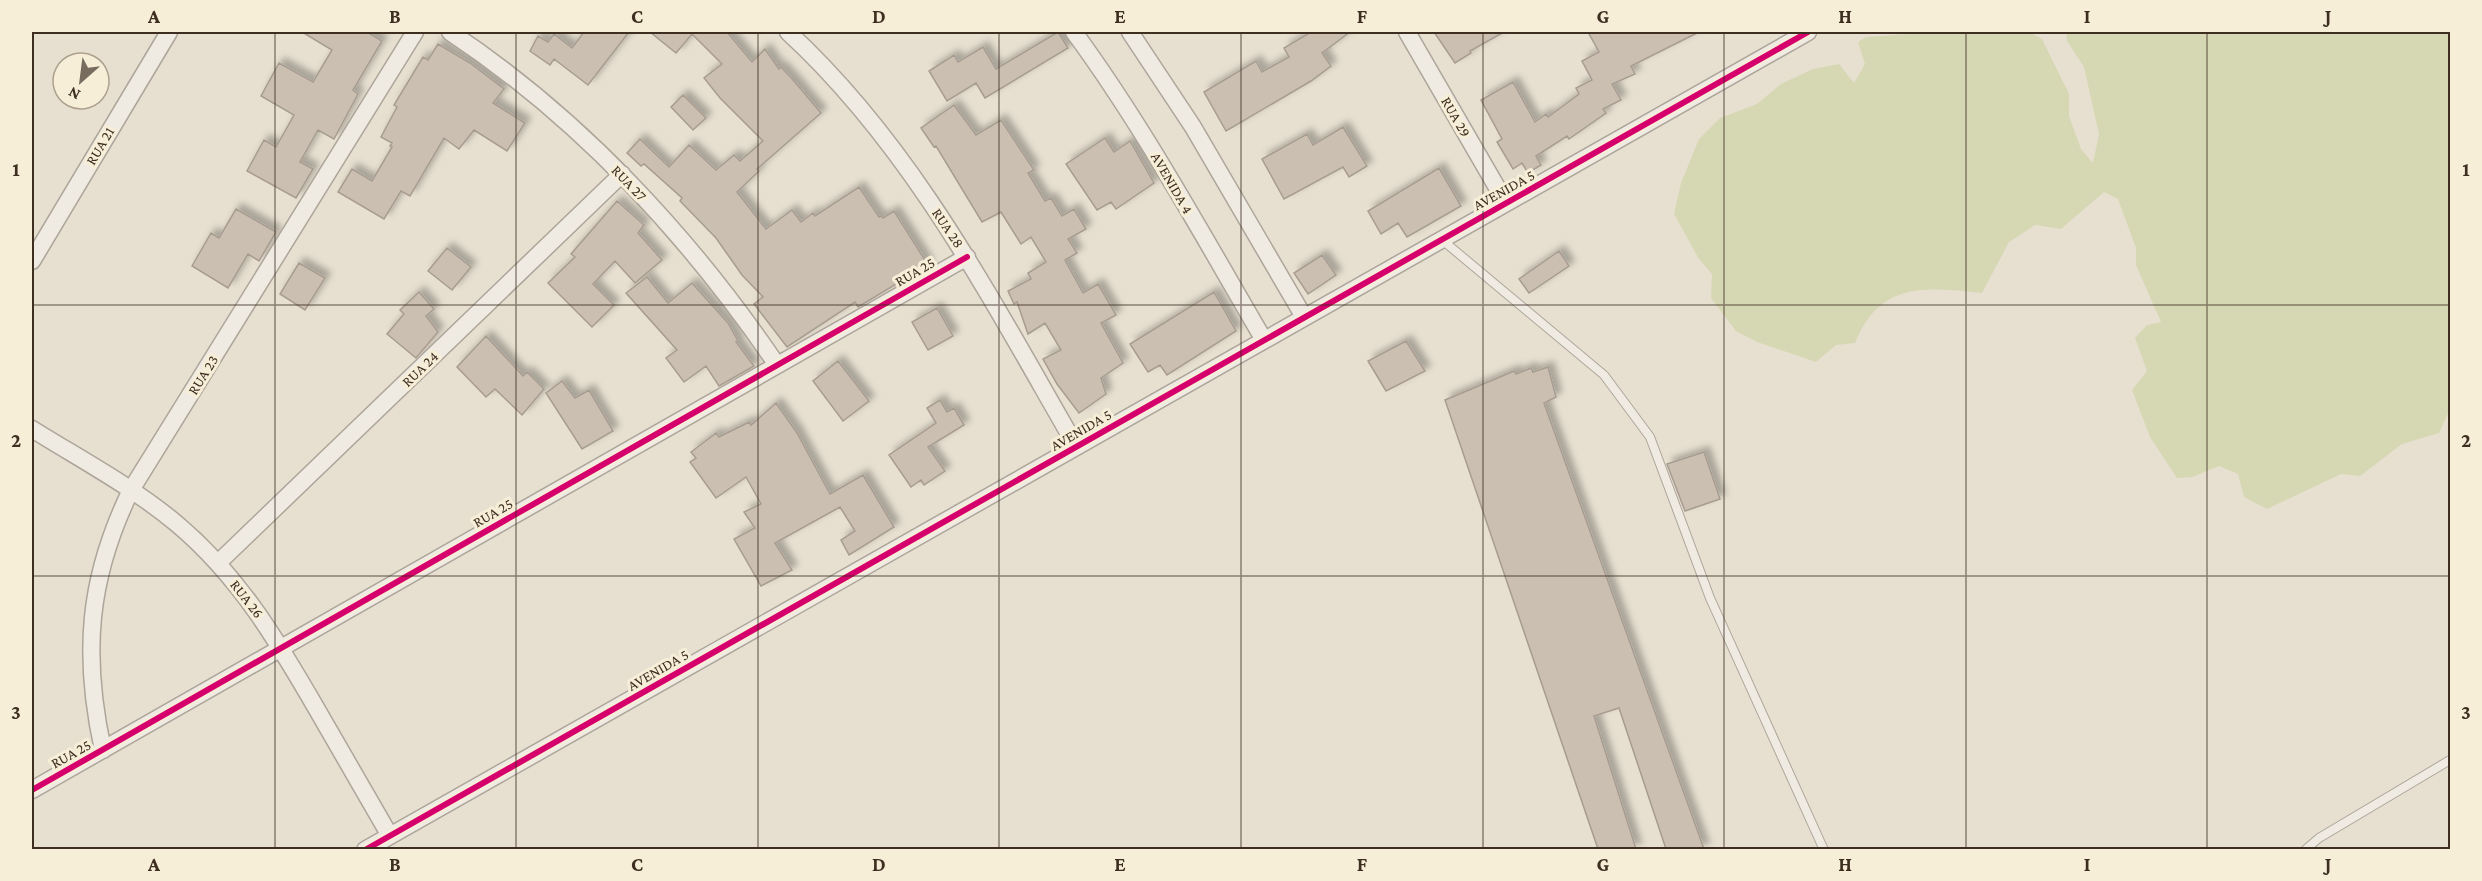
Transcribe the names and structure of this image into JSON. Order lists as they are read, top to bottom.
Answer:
{
  "streets": {
    "street": [
      "RUA 29",
      "RUA 21",
      "RUA 27",
      "AVENIDA 4",
      "AVENIDA 5",
      "RUA 28",
      "RUA 25",
      "RUA 24",
      "RUA 23",
      "RUA 26"
    ]
  },
  "crossings": [
    ["RUA 29", "AVENIDA 5"],
    ["RUA 27", "RUA 25"],
    ["RUA 27", "RUA 24"],
    ["AVENIDA 4", "AVENIDA 5"],
    ["AVENIDA 5", "RUA 28"],
    ["AVENIDA 5", "RUA 26"],
    ["RUA 28", "RUA 25"],
    ["RUA 25", "RUA 23"],
    ["RUA 25", "RUA 26"],
    ["RUA 24", "RUA 26"],
    ["RUA 23", "RUA 26"]
  ],
  "north": "bottom left",
  "grid": {
    "columns": [
      "A",
      "B",
      "C",
      "D",
      "E",
      "F",
      "G",
      "H",
      "I",
      "J"
    ],
    "rows": ["1", "2", "3"]
  }
}
